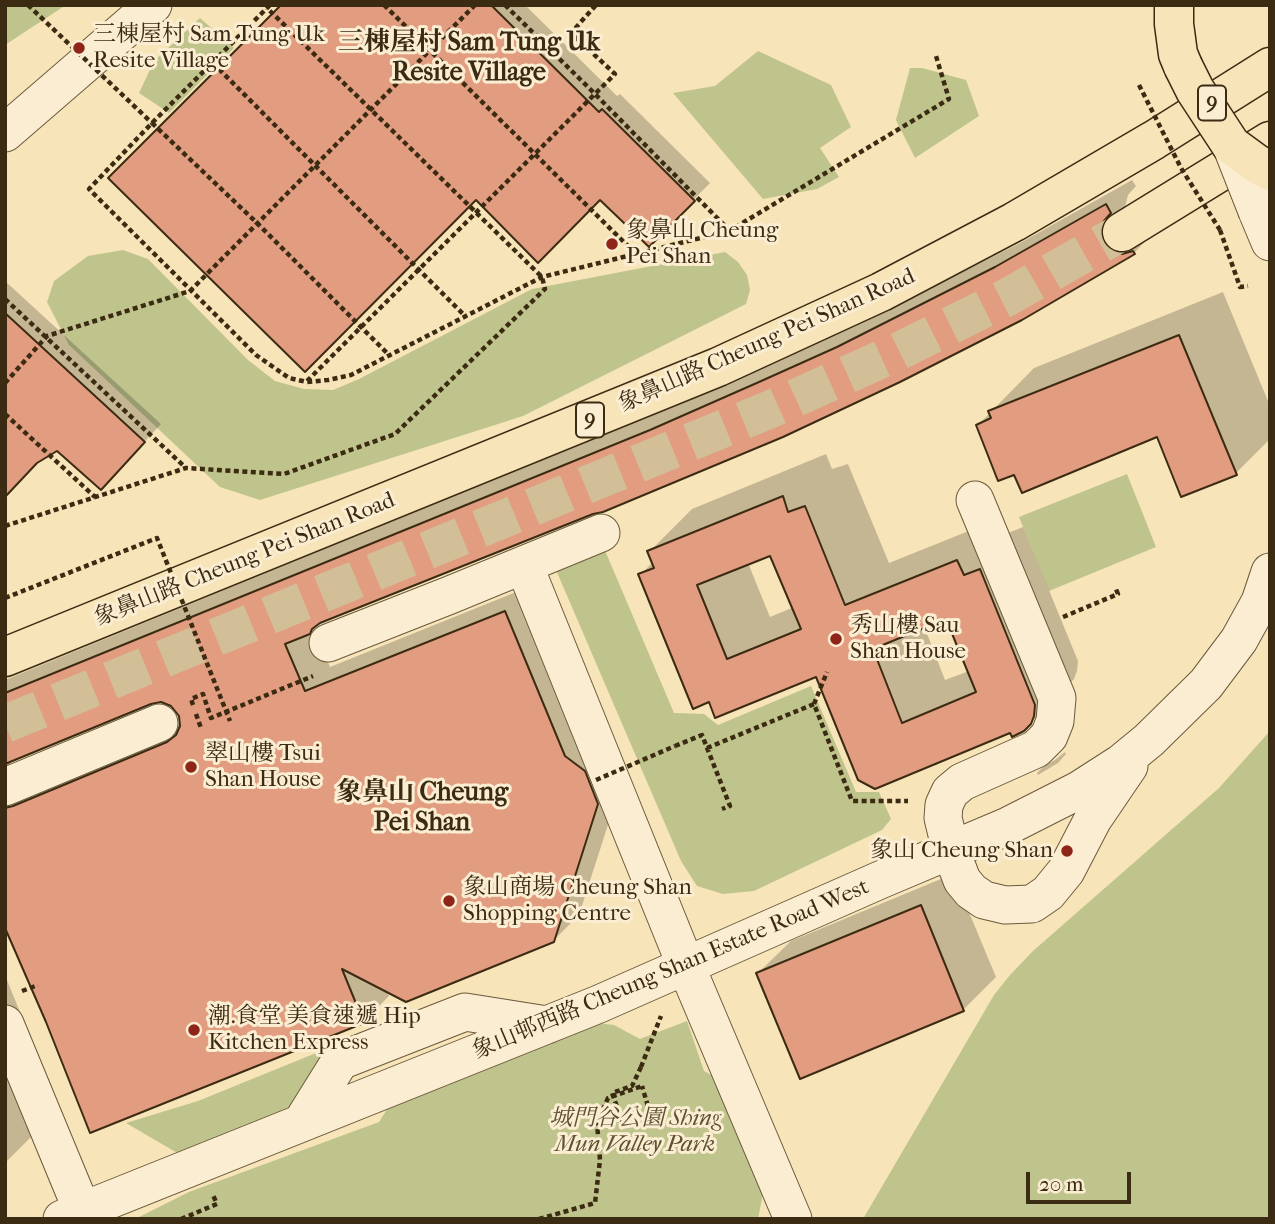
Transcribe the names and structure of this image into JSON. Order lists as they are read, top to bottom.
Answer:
{
  "streets": {
    "main road": ["9", "象鼻山路 Cheung Pei Shan Road"],
    "street": ["象山邨西路 Cheung Shan Estate Road West"]
  },
  "districts": ["三棟屋村 Sam Tung Uk Resite Village", "象鼻山 Cheung Pei Shan"],
  "parks": ["城門谷公園 Shing Mun Valley Park"],
  "places": [
    "三棟屋村 Sam Tung Uk Resite Village",
    "象鼻山 Cheung Pei Shan",
    "秀山樓 Sau Shan House",
    "翠山樓 Tsui Shan House",
    "象山 Cheung Shan",
    "象山商場 Cheung Shan Shopping Centre",
    "潮.食堂 美食速遞 Hip Kitchen Express"
  ],
  "scale_bar": "20 m"
}
